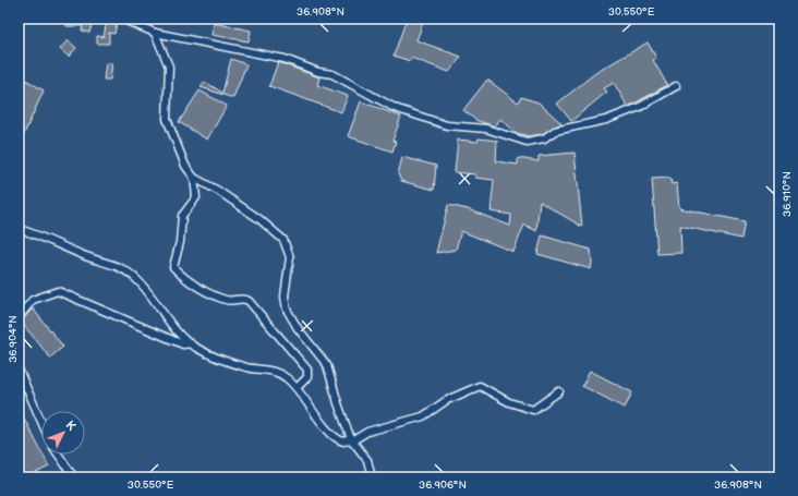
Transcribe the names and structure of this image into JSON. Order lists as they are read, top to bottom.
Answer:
{
  "north": "top right",
  "coordinates": [
    "36.908°N",
    "30.550°E",
    "36.910°N",
    "36.904°N",
    "36.906°N"
  ]
}
